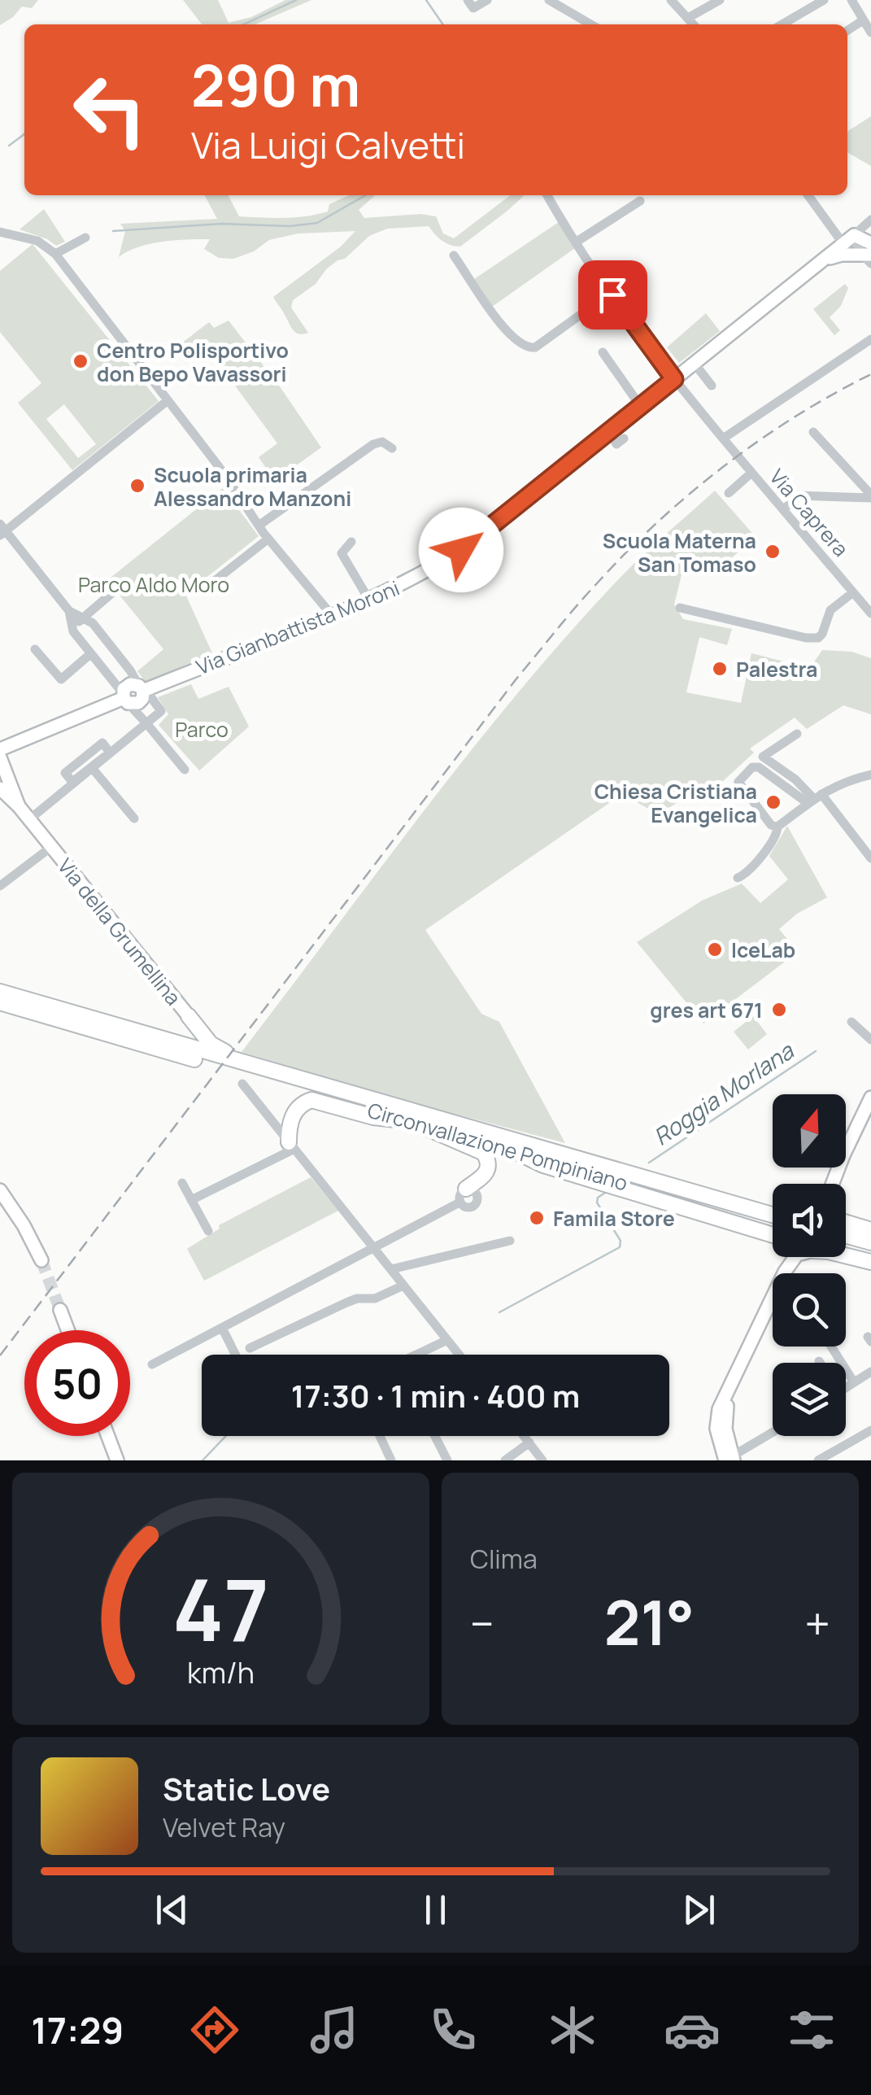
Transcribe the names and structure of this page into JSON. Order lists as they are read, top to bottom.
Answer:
{
  "streets": {
    "highway": ["Circonvallazione Pompiniano"],
    "main road": ["Via Gianbattista Moroni", "Via della Grumellina"],
    "street": ["Via Caprera"]
  },
  "crossings": [
    ["Via Caprera", "Via Gianbattista Moroni"]
  ],
  "water": ["Roggia Morlana"],
  "parks": ["Parco Aldo Moro", "Parco"],
  "places": [
    "Centro Polisportivo don Bepo Vavassori",
    "Scuola primaria Alessandro Manzoni",
    "Scuola Materna San Tomaso",
    "Palestra",
    "Chiesa Cristiana Evangelica",
    "IceLab",
    "gres art 671",
    "Famila Store"
  ],
  "north": "top",
  "page": {
    "turn": ["290 m", "Via Luigi Calvetti"],
    "limit": "50",
    "trip": "17:30 · 1 min · 400 m",
    "tile": "Clima",
    "heat": ["−", "21°", "+"],
    "song": ["Static Love", "Velvet Ray"],
    "tabs": "17:29",
    "gauge": ["47", "km/h"]
  }
}
